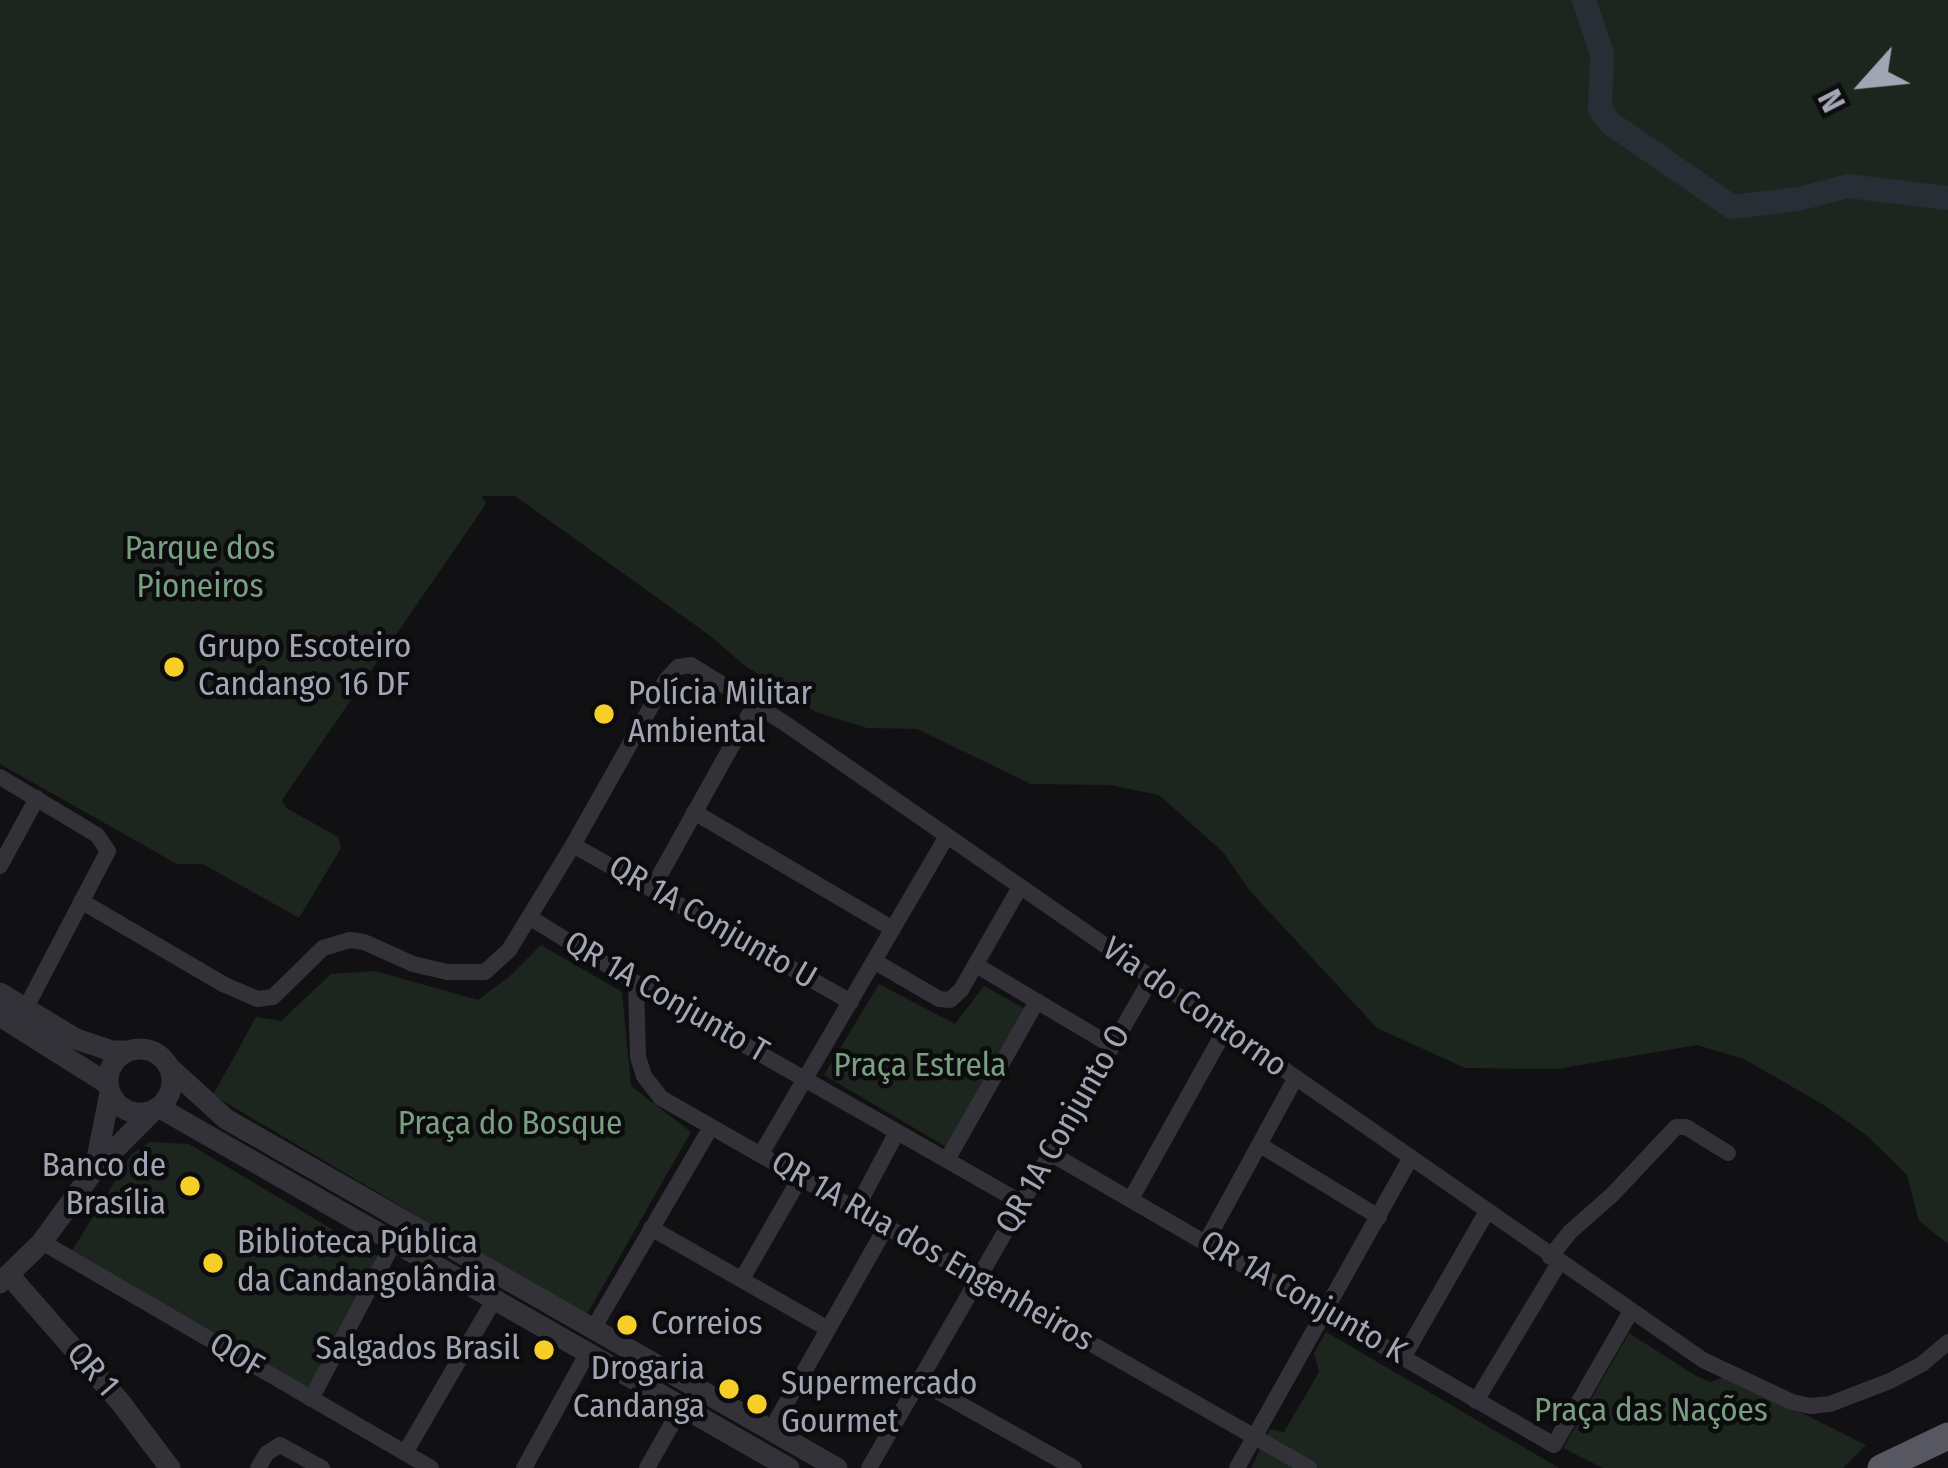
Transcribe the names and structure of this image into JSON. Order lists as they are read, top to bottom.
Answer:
{
  "streets": {
    "street": [
      "QR 1A Conjunto U",
      "QR 1A Conjunto T",
      "Via do Contorno",
      "QR 1A Conjunto O",
      "QR 1A Rua dos Engenheiros",
      "QR 1A Conjunto K",
      "QOF",
      "QR 1"
    ]
  },
  "crossings": [
    ["QR 1A Conjunto U", "Via do Contorno"],
    ["QR 1A Conjunto T", "QR 1A Conjunto O"],
    ["QR 1A Conjunto T", "QR 1A Rua dos Engenheiros"],
    ["Via do Contorno", "QR 1A Conjunto O"],
    ["Via do Contorno", "QR 1A Conjunto K"],
    ["QR 1A Conjunto O", "QR 1A Rua dos Engenheiros"],
    ["QR 1A Conjunto O", "QR 1A Conjunto K"]
  ],
  "parks": [
    "Parque dos Pioneiros",
    "Praça Estrela",
    "Praça do Bosque",
    "Praça das Nações"
  ],
  "places": [
    "Grupo Escoteiro Candango 16 DF",
    "Polícia Militar Ambiental",
    "Banco de Brasília",
    "Biblioteca Pública da Candangolândia",
    "Correios",
    "Salgados Brasil",
    "Drogaria Candanga",
    "Supermercado Gourmet"
  ],
  "north": "bottom left"
}
